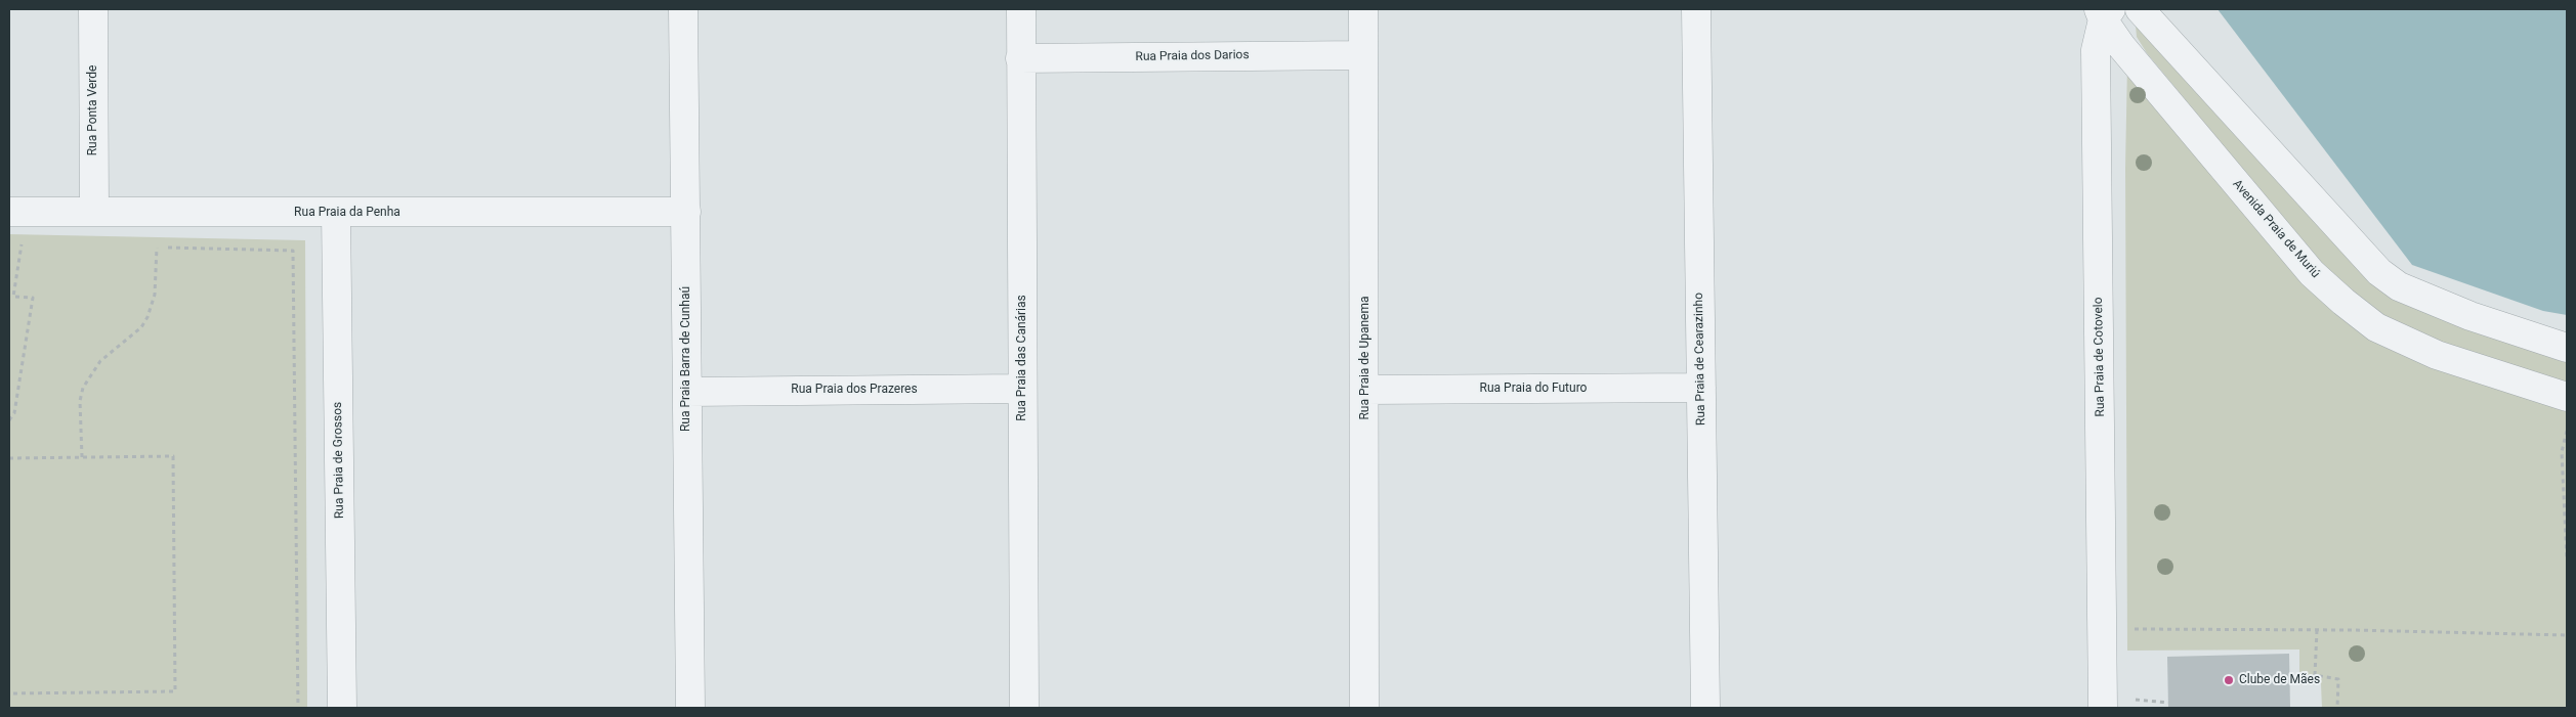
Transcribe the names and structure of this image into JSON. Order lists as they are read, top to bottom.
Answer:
{
  "streets": {
    "street": [
      "Rua Praia dos Darios",
      "Rua Ponta Verde",
      "Rua Praia da Penha",
      "Avenida Praia de Muriú",
      "Rua Praia de Cotovelo",
      "Rua Praia das Canárias",
      "Rua Praia de Upanema",
      "Rua Praia Barra de Cunhaú",
      "Rua Praia de Cearazinho",
      "Rua Praia do Futuro",
      "Rua Praia dos Prazeres",
      "Rua Praia de Grossos"
    ]
  },
  "crossings": [
    ["Rua Praia dos Darios", "Rua Praia das Canárias"],
    ["Rua Praia dos Darios", "Rua Praia de Upanema"],
    ["Rua Ponta Verde", "Rua Praia da Penha"],
    ["Rua Praia da Penha", "Rua Praia Barra de Cunhaú"],
    ["Rua Praia da Penha", "Rua Praia de Grossos"],
    ["Avenida Praia de Muriú", "Rua Praia de Cotovelo"],
    ["Rua Praia das Canárias", "Rua Praia dos Prazeres"],
    ["Rua Praia de Upanema", "Rua Praia do Futuro"],
    ["Rua Praia Barra de Cunhaú", "Rua Praia dos Prazeres"],
    ["Rua Praia de Cearazinho", "Rua Praia do Futuro"]
  ],
  "places": ["Clube de Mães"]
}
